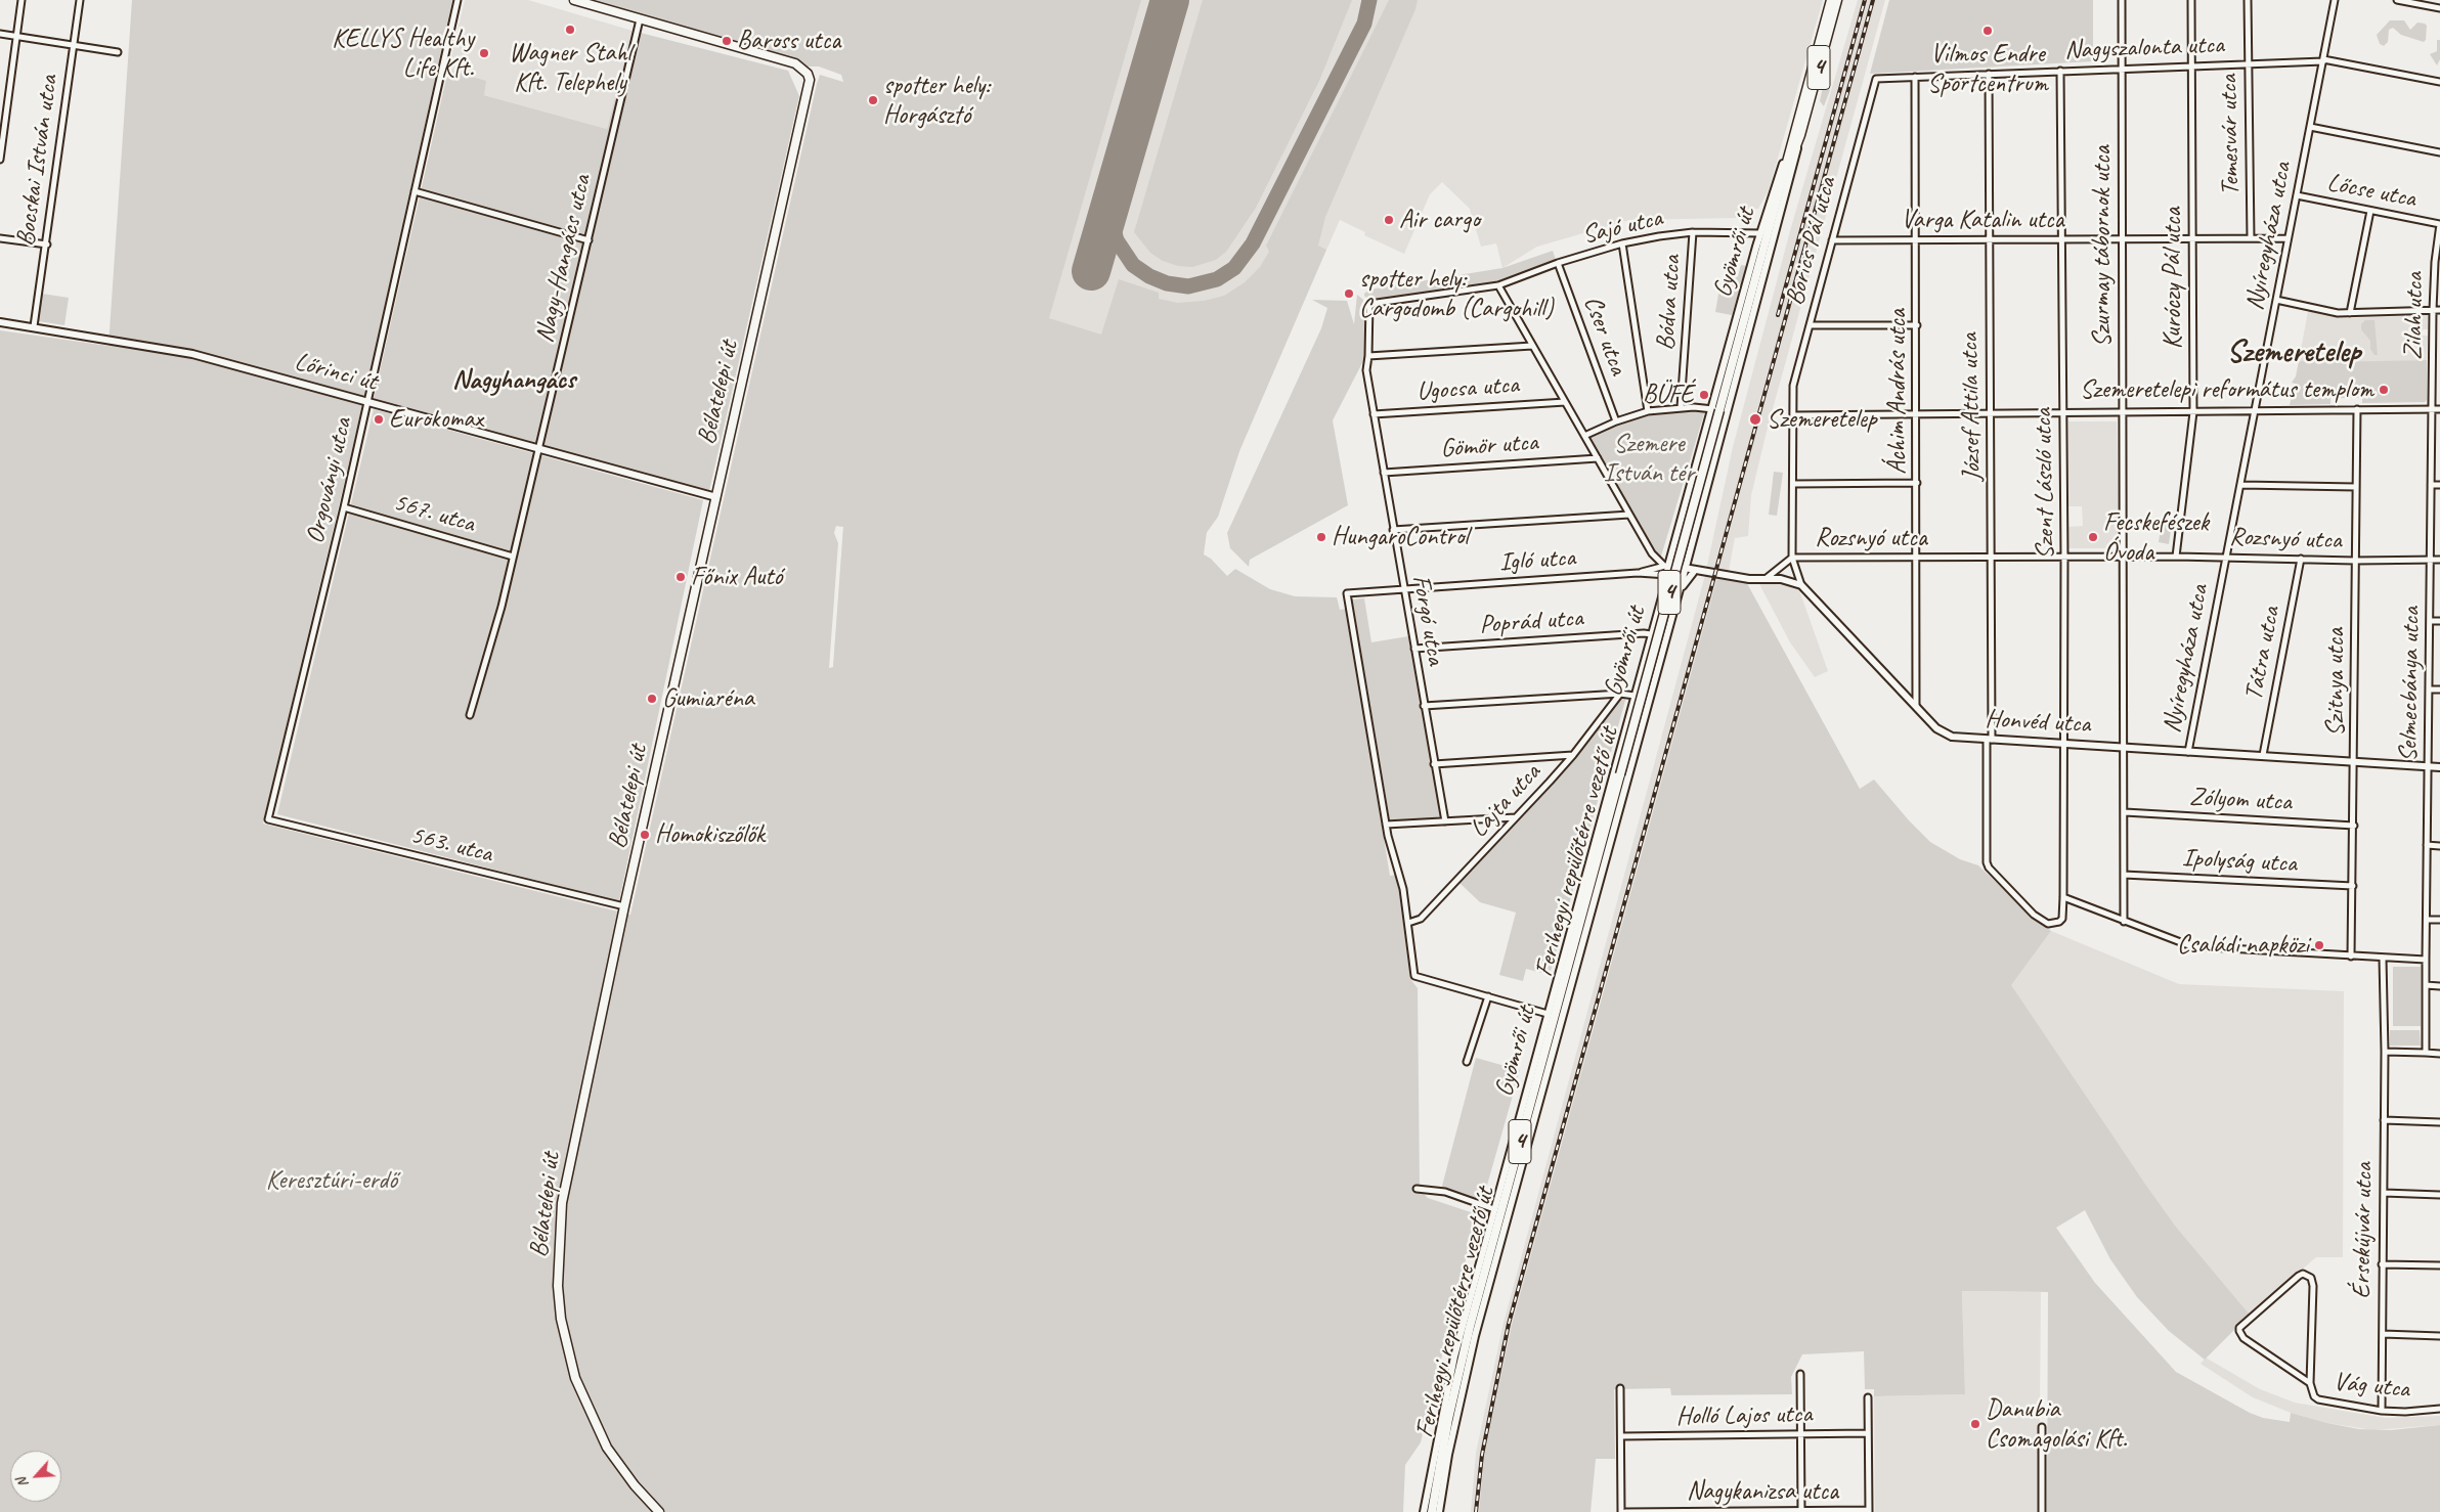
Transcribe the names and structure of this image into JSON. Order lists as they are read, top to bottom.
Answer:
{
  "streets": {
    "main road": ["4", "Bélatelepi út", "Ferihegyi repülőtérre vezető út"],
    "street": [
      "Nagyszalonta utca",
      "Temesvár utca",
      "Bocskai István utca",
      "Lőcse utca",
      "Varga Katalin utca",
      "Sajó utca",
      "Nyíregyháza utca",
      "Borics Pál utca",
      "Szurmay tábornok utca",
      "Gyömrői út",
      "Nagy-Hangács utca",
      "Kuróczy Pál utca",
      "Bódva utca",
      "Zilah utca",
      "Cser utca",
      "Lőrinci út",
      "Ugocsa utca",
      "Áchim András utca",
      "József Attila utca",
      "Gömör utca",
      "Orgoványi utca",
      "Szent László utca",
      "567. utca",
      "Rozsnyó utca",
      "Igló utca",
      "Forgó utca",
      "Poprád utca",
      "Tátra utca",
      "Szitnya utca",
      "Selmecbánya utca",
      "Honvéd utca",
      "Zólyom utca",
      "Lajta utca",
      "563. utca",
      "Ipolyság utca",
      "Érsekújvár utca",
      "Vág utca",
      "Holló Lajos utca",
      "Nagykanizsa utca"
    ]
  },
  "crossings": [
    ["Nagyszalonta utca", "Temesvár utca"],
    ["Nagyszalonta utca", "Nyíregyháza utca"],
    ["Nagyszalonta utca", "Borics Pál utca"],
    ["Nagyszalonta utca", "Szurmay tábornok utca"],
    ["Nagyszalonta utca", "Kuróczy Pál utca"],
    ["Nagyszalonta utca", "Áchim András utca"],
    ["Nagyszalonta utca", "József Attila utca"],
    ["Nagyszalonta utca", "Szent László utca"],
    ["Temesvár utca", "Varga Katalin utca"],
    ["Bocskai István utca", "Lőrinci út"],
    ["Lőcse utca", "Nyíregyháza utca"],
    ["Lőcse utca", "Zilah utca"],
    ["Varga Katalin utca", "Nyíregyháza utca"],
    ["Varga Katalin utca", "Borics Pál utca"],
    ["Varga Katalin utca", "Szurmay tábornok utca"],
    ["Varga Katalin utca", "Kuróczy Pál utca"],
    ["Varga Katalin utca", "Áchim András utca"],
    ["Varga Katalin utca", "József Attila utca"],
    ["Varga Katalin utca", "Szent László utca"],
    ["Sajó utca", "Gyömrői út"],
    ["Sajó utca", "Bódva utca"],
    ["Sajó utca", "Cser utca"],
    ["Sajó utca", "Forgó utca"],
    ["Nyíregyháza utca", "Rozsnyó utca"],
    ["Nyíregyháza utca", "Honvéd utca"],
    ["Borics Pál utca", "Rozsnyó utca"],
    ["Szurmay tábornok utca", "Rozsnyó utca"],
    ["Szurmay tábornok utca", "Honvéd utca"],
    ["Szurmay tábornok utca", "Zólyom utca"],
    ["Szurmay tábornok utca", "Ipolyság utca"],
    ["Gyömrői út", "Igló utca"],
    ["Gyömrői út", "Poprád utca"],
    ["Gyömrői út", "Ferihegyi repülőtérre vezető út"],
    ["Nagy-Hangács utca", "Lőrinci út"],
    ["Nagy-Hangács utca", "Bélatelepi út"],
    ["Nagy-Hangács utca", "567. utca"],
    ["Kuróczy Pál utca", "Rozsnyó utca"],
    ["Zilah utca", "Selmecbánya utca"],
    ["Lőrinci út", "Bélatelepi út"],
    ["Lőrinci út", "Orgoványi utca"],
    ["Ugocsa utca", "Forgó utca"],
    ["Áchim András utca", "Rozsnyó utca"],
    ["Áchim András utca", "Honvéd utca"],
    ["Bélatelepi út", "563. utca"],
    ["József Attila utca", "Szent László utca"],
    ["József Attila utca", "Rozsnyó utca"],
    ["József Attila utca", "Honvéd utca"],
    ["Gömör utca", "Forgó utca"],
    ["Orgoványi utca", "567. utca"],
    ["Orgoványi utca", "563. utca"],
    ["Szent László utca", "Rozsnyó utca"],
    ["Szent László utca", "Honvéd utca"],
    ["Rozsnyó utca", "Tátra utca"],
    ["Rozsnyó utca", "Szitnya utca"],
    ["Rozsnyó utca", "Selmecbánya utca"],
    ["Igló utca", "Forgó utca"],
    ["Forgó utca", "Poprád utca"],
    ["Tátra utca", "Honvéd utca"],
    ["Szitnya utca", "Honvéd utca"],
    ["Szitnya utca", "Zólyom utca"],
    ["Szitnya utca", "Ipolyság utca"],
    ["Selmecbánya utca", "Honvéd utca"],
    ["Érsekújvár utca", "Vág utca"]
  ],
  "districts": ["Szemeretelep", "Nagyhangács"],
  "parks": ["Szemere István tér", "Keresztúri-erdő"],
  "places": [
    "Wagner Stahl Kft. Telephely",
    "Vilmos Endre Sportcentrum",
    "Baross utca",
    "KELLYS Healthy Life Kft.",
    "spotter hely: Horgásztó",
    "Air cargo",
    "spotter hely: Cargodomb (Cargohill)",
    "Szemeretelepi református templom",
    "BÜFÉ",
    "Eurokomax",
    "Szemeretelep",
    "HungaroControl",
    "Fecskefészek Óvoda",
    "Főnix Autó",
    "Gumiaréna",
    "Homokiszőlők",
    "Családi napközi",
    "Danubia Csomagolási Kft."
  ],
  "north": "bottom left"
}
